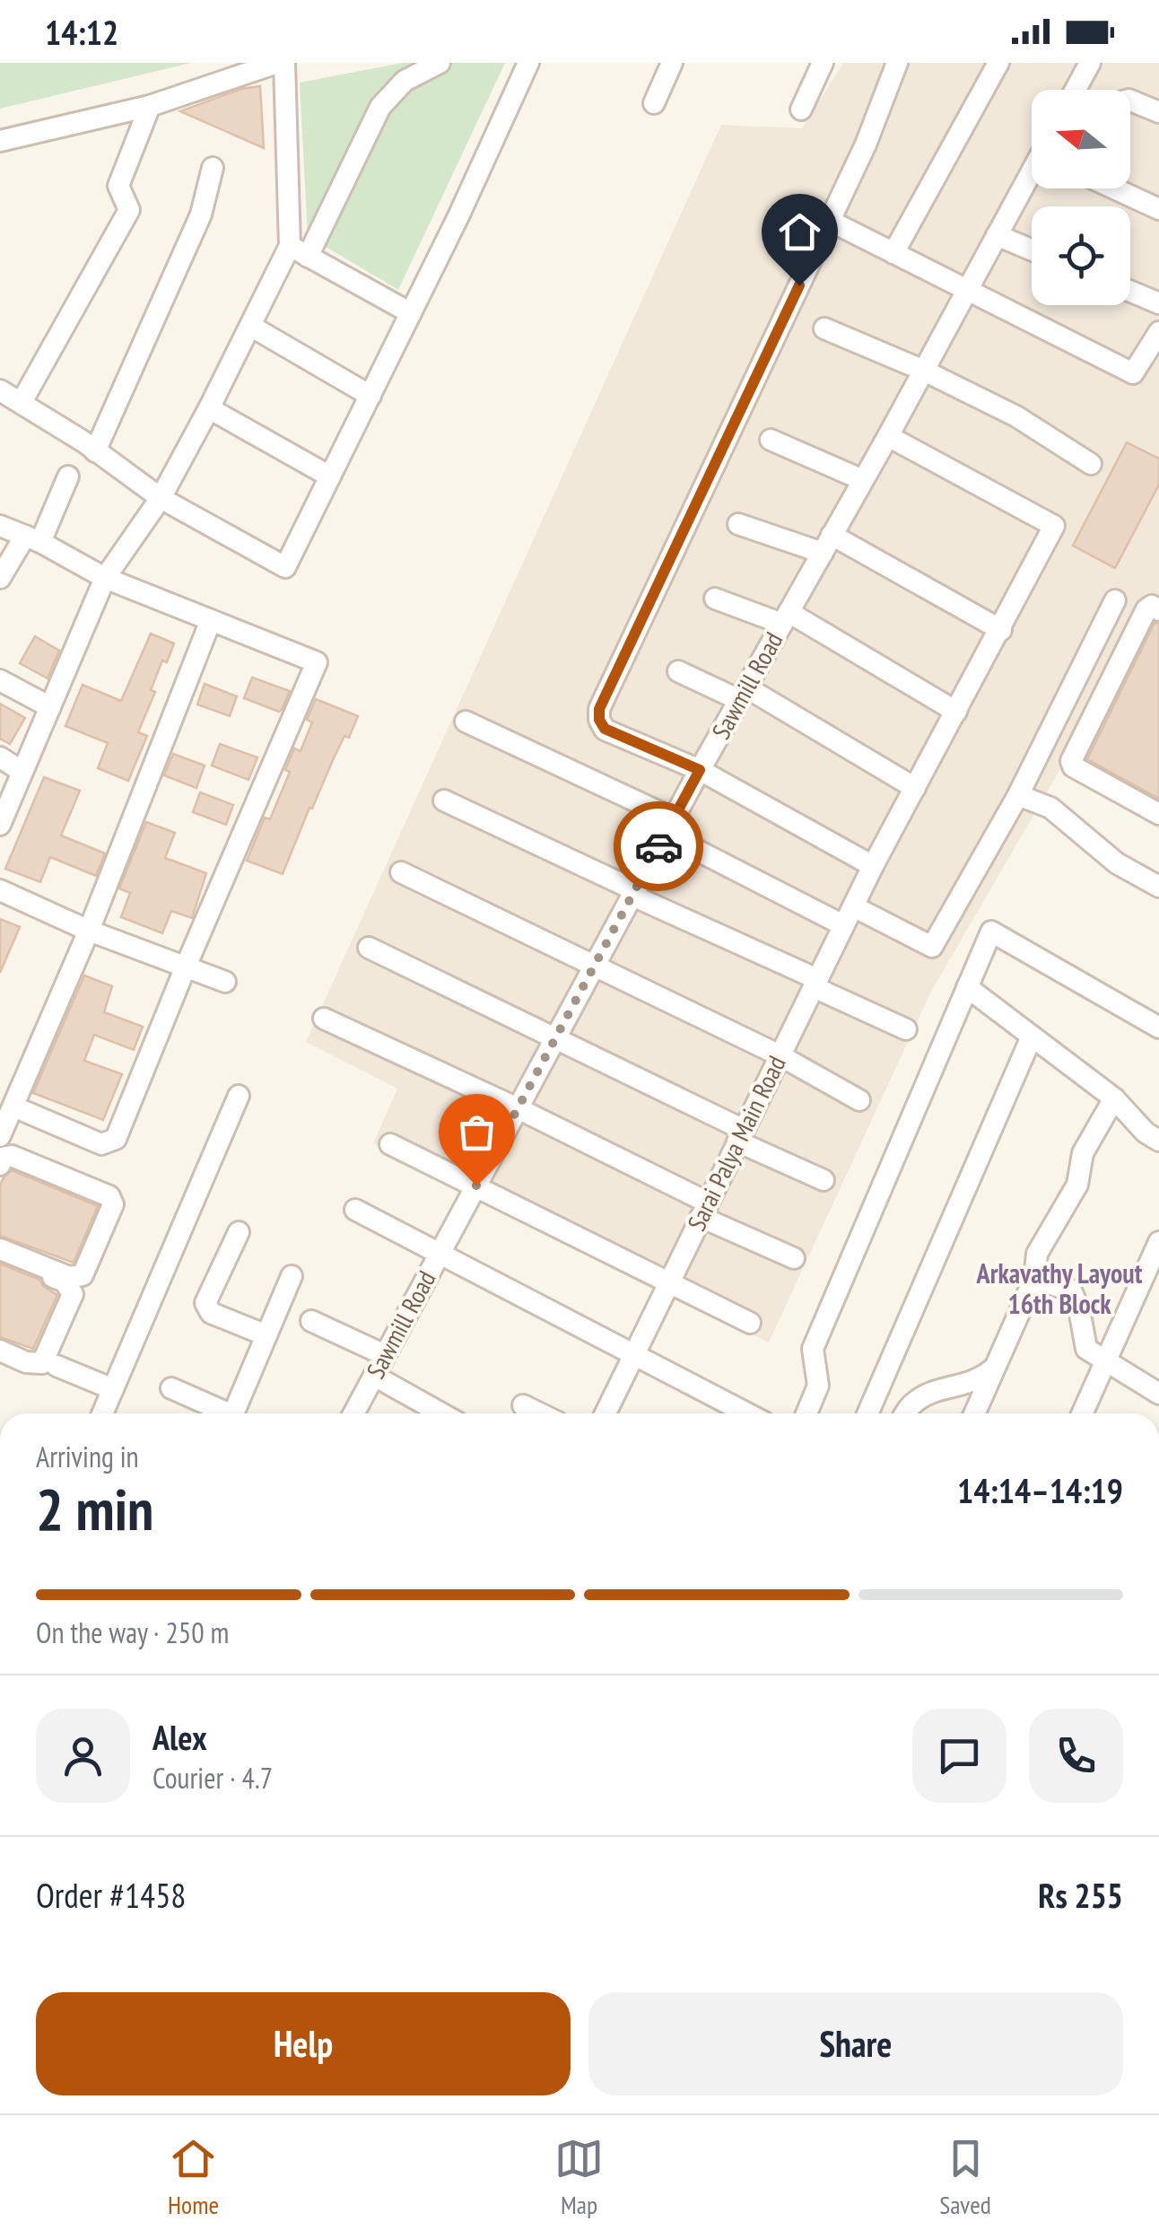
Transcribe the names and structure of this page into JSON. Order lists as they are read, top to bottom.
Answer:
{
  "streets": {
    "street": ["Sawmill Road", "Sarai Palya Main Road"]
  },
  "crossings": [
    ["Sawmill Road", "Sarai Palya Main Road"]
  ],
  "districts": ["Arkavathy Layout 16th Block"],
  "north": "left",
  "page": {
    "status": "14:12",
    "heading": ["2 min", "Arriving in", "14:14–14:19"],
    "panel": [
      "Alex",
      "Courier · 4.7",
      "Order #1458",
      "Rs 255"
    ],
    "bar": "On the way · 250 m",
    "buttons": ["Help", "Share"],
    "tabs": ["Home", "Map", "Saved"]
  }
}
